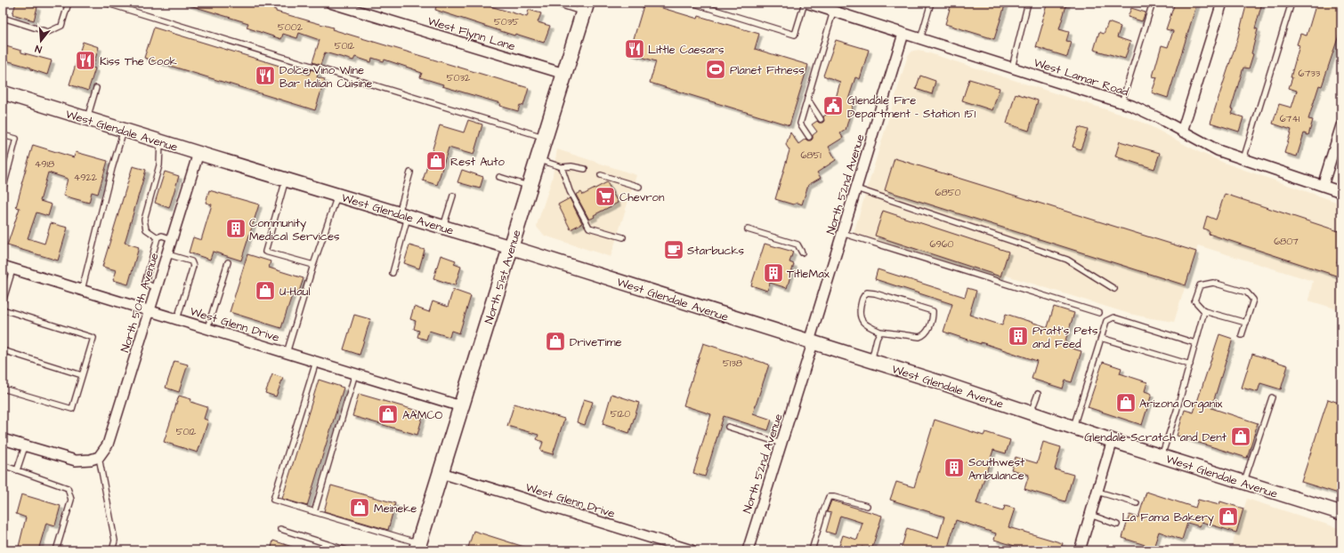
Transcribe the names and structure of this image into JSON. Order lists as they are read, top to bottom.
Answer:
{
  "streets": {
    "main road": ["West Glendale Avenue", "North 51st Avenue"],
    "street": [
      "West Flynn Lane",
      "West Lamar Road",
      "North 52nd Avenue",
      "North 50th Avenue",
      "West Glenn Drive"
    ]
  },
  "crossings": [
    ["West Flynn Lane", "North 51st Avenue"],
    ["West Lamar Road", "North 52nd Avenue"],
    ["West Glendale Avenue", "North 52nd Avenue"],
    ["West Glendale Avenue", "North 51st Avenue"],
    ["West Glendale Avenue", "North 50th Avenue"],
    ["North 51st Avenue", "West Glenn Drive"],
    ["North 50th Avenue", "West Glenn Drive"]
  ],
  "places": {
    "restaurant": ["Little Caesars", "Kiss The Cook", "Dolce Vino Wine Bar Italian Cuisine"],
    "sports": ["Planet Fitness"],
    "public building": ["Glendale Fire Department - Station 151"],
    "shop": [
      "Rest Auto",
      "U-Haul",
      "DriveTime",
      "Arizona Organix",
      "AAMCO",
      "Glendale Scratch and Dent",
      "Meineke",
      "La Fama Bakery"
    ],
    "supermarket": ["Chevron"],
    "building": [
      "Community Medical Services",
      "TitleMax",
      "Pratt's Pets and Feed",
      "Southwest Ambulance"
    ],
    "cafe": ["Starbucks"]
  },
  "house_numbers": [
    "5035",
    "5002",
    "5012",
    "6733",
    "5032",
    "6741",
    "6851",
    "4918",
    "4922",
    "6850",
    "6807",
    "6960",
    "5138",
    "5120",
    "5012"
  ],
  "north": "bottom"
}
